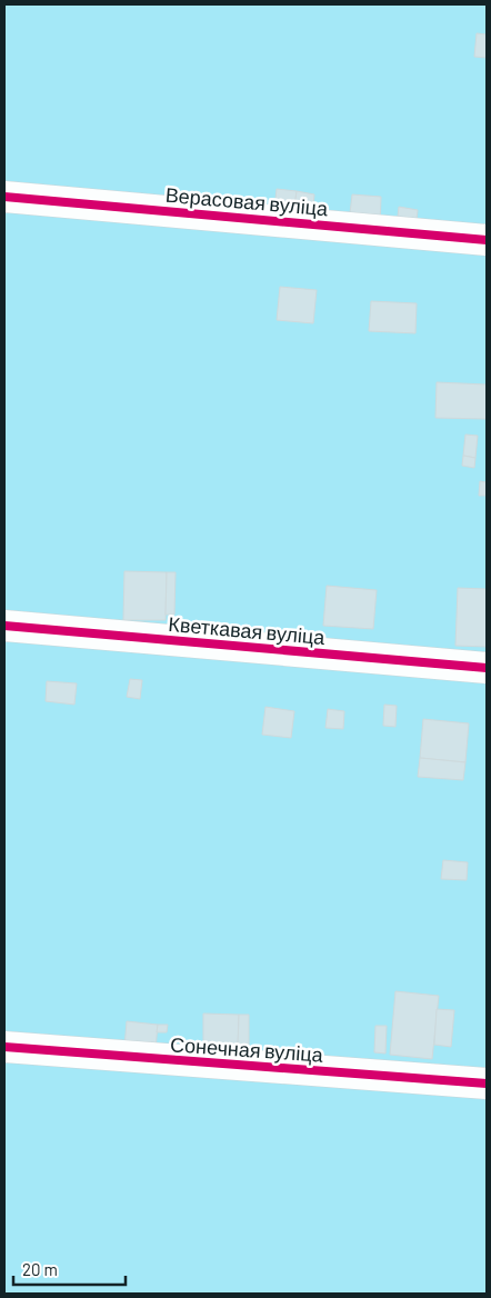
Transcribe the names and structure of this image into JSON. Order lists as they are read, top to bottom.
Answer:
{
  "streets": {
    "street": ["Верасовая вуліца", "Кветкавая вуліца", "Сонечная вуліца"]
  },
  "scale_bar": "20 m"
}
